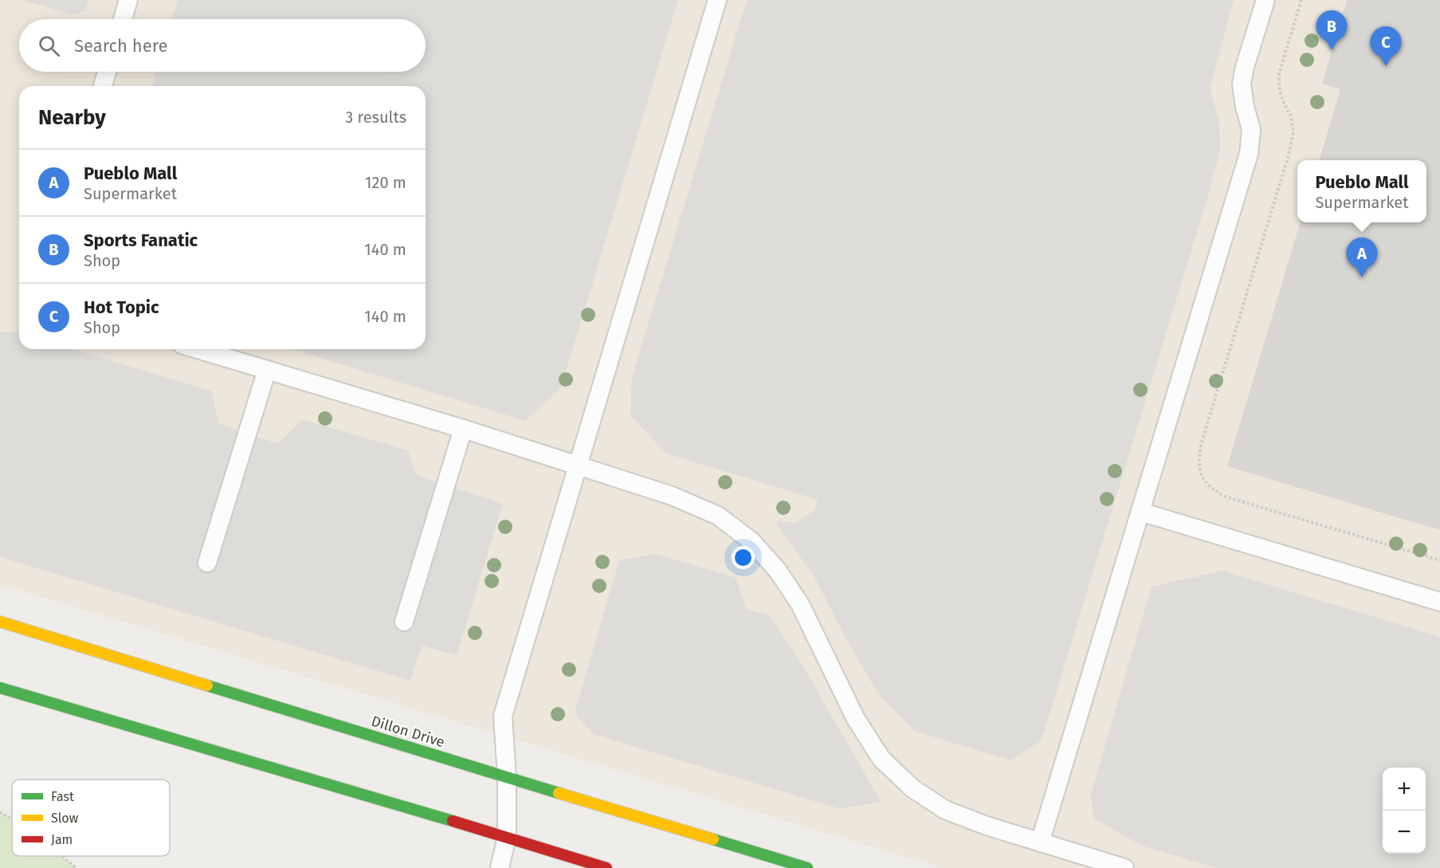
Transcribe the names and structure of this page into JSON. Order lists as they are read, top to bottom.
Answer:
{
  "streets": {
    "main road": ["Dillon Drive"]
  },
  "legend": ["Fast", "Slow", "Jam"],
  "page": {
    "pins": ["B", "C", "A"],
    "search": "Search here",
    "heading": ["Nearby", "3 results"],
    "list": [
      {
        "mark": "A",
        "name": "Pueblo Mall",
        "note": "Supermarket",
        "value": "120 m"
      },
      {
        "mark": "B",
        "name": "Sports Fanatic",
        "note": "Shop",
        "value": "140 m"
      },
      {
        "mark": "C",
        "name": "Hot Topic",
        "note": "Shop",
        "value": "140 m"
      }
    ],
    "popup": ["Pueblo Mall", "Supermarket"],
    "map_buttons": ["+", "−"]
  }
}
